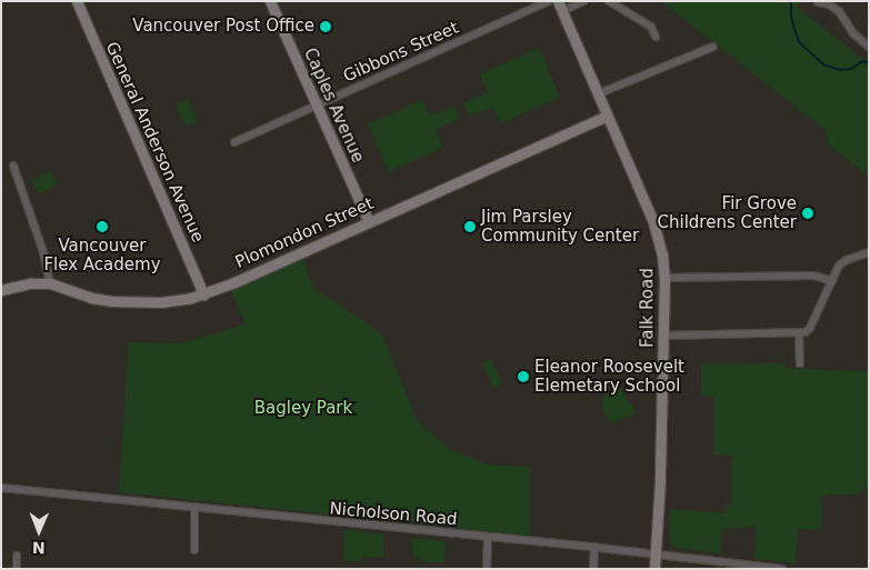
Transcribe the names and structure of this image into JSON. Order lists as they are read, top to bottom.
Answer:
{
  "streets": {
    "street": [
      "Gibbons Street",
      "Caples Avenue",
      "General Anderson Avenue",
      "Plomondon Street",
      "Falk Road",
      "Nicholson Road"
    ]
  },
  "crossings": [
    ["Gibbons Street", "Caples Avenue"],
    ["Caples Avenue", "Plomondon Street"],
    ["General Anderson Avenue", "Plomondon Street"],
    ["Plomondon Street", "Falk Road"],
    ["Falk Road", "Nicholson Road"]
  ],
  "parks": ["Bagley Park"],
  "places": [
    "Vancouver Post Office",
    "Fir Grove Childrens Center",
    "Vancouver Flex Academy",
    "Jim Parsley Community Center",
    "Eleanor Roosevelt Elemetary School"
  ],
  "north": "bottom"
}
